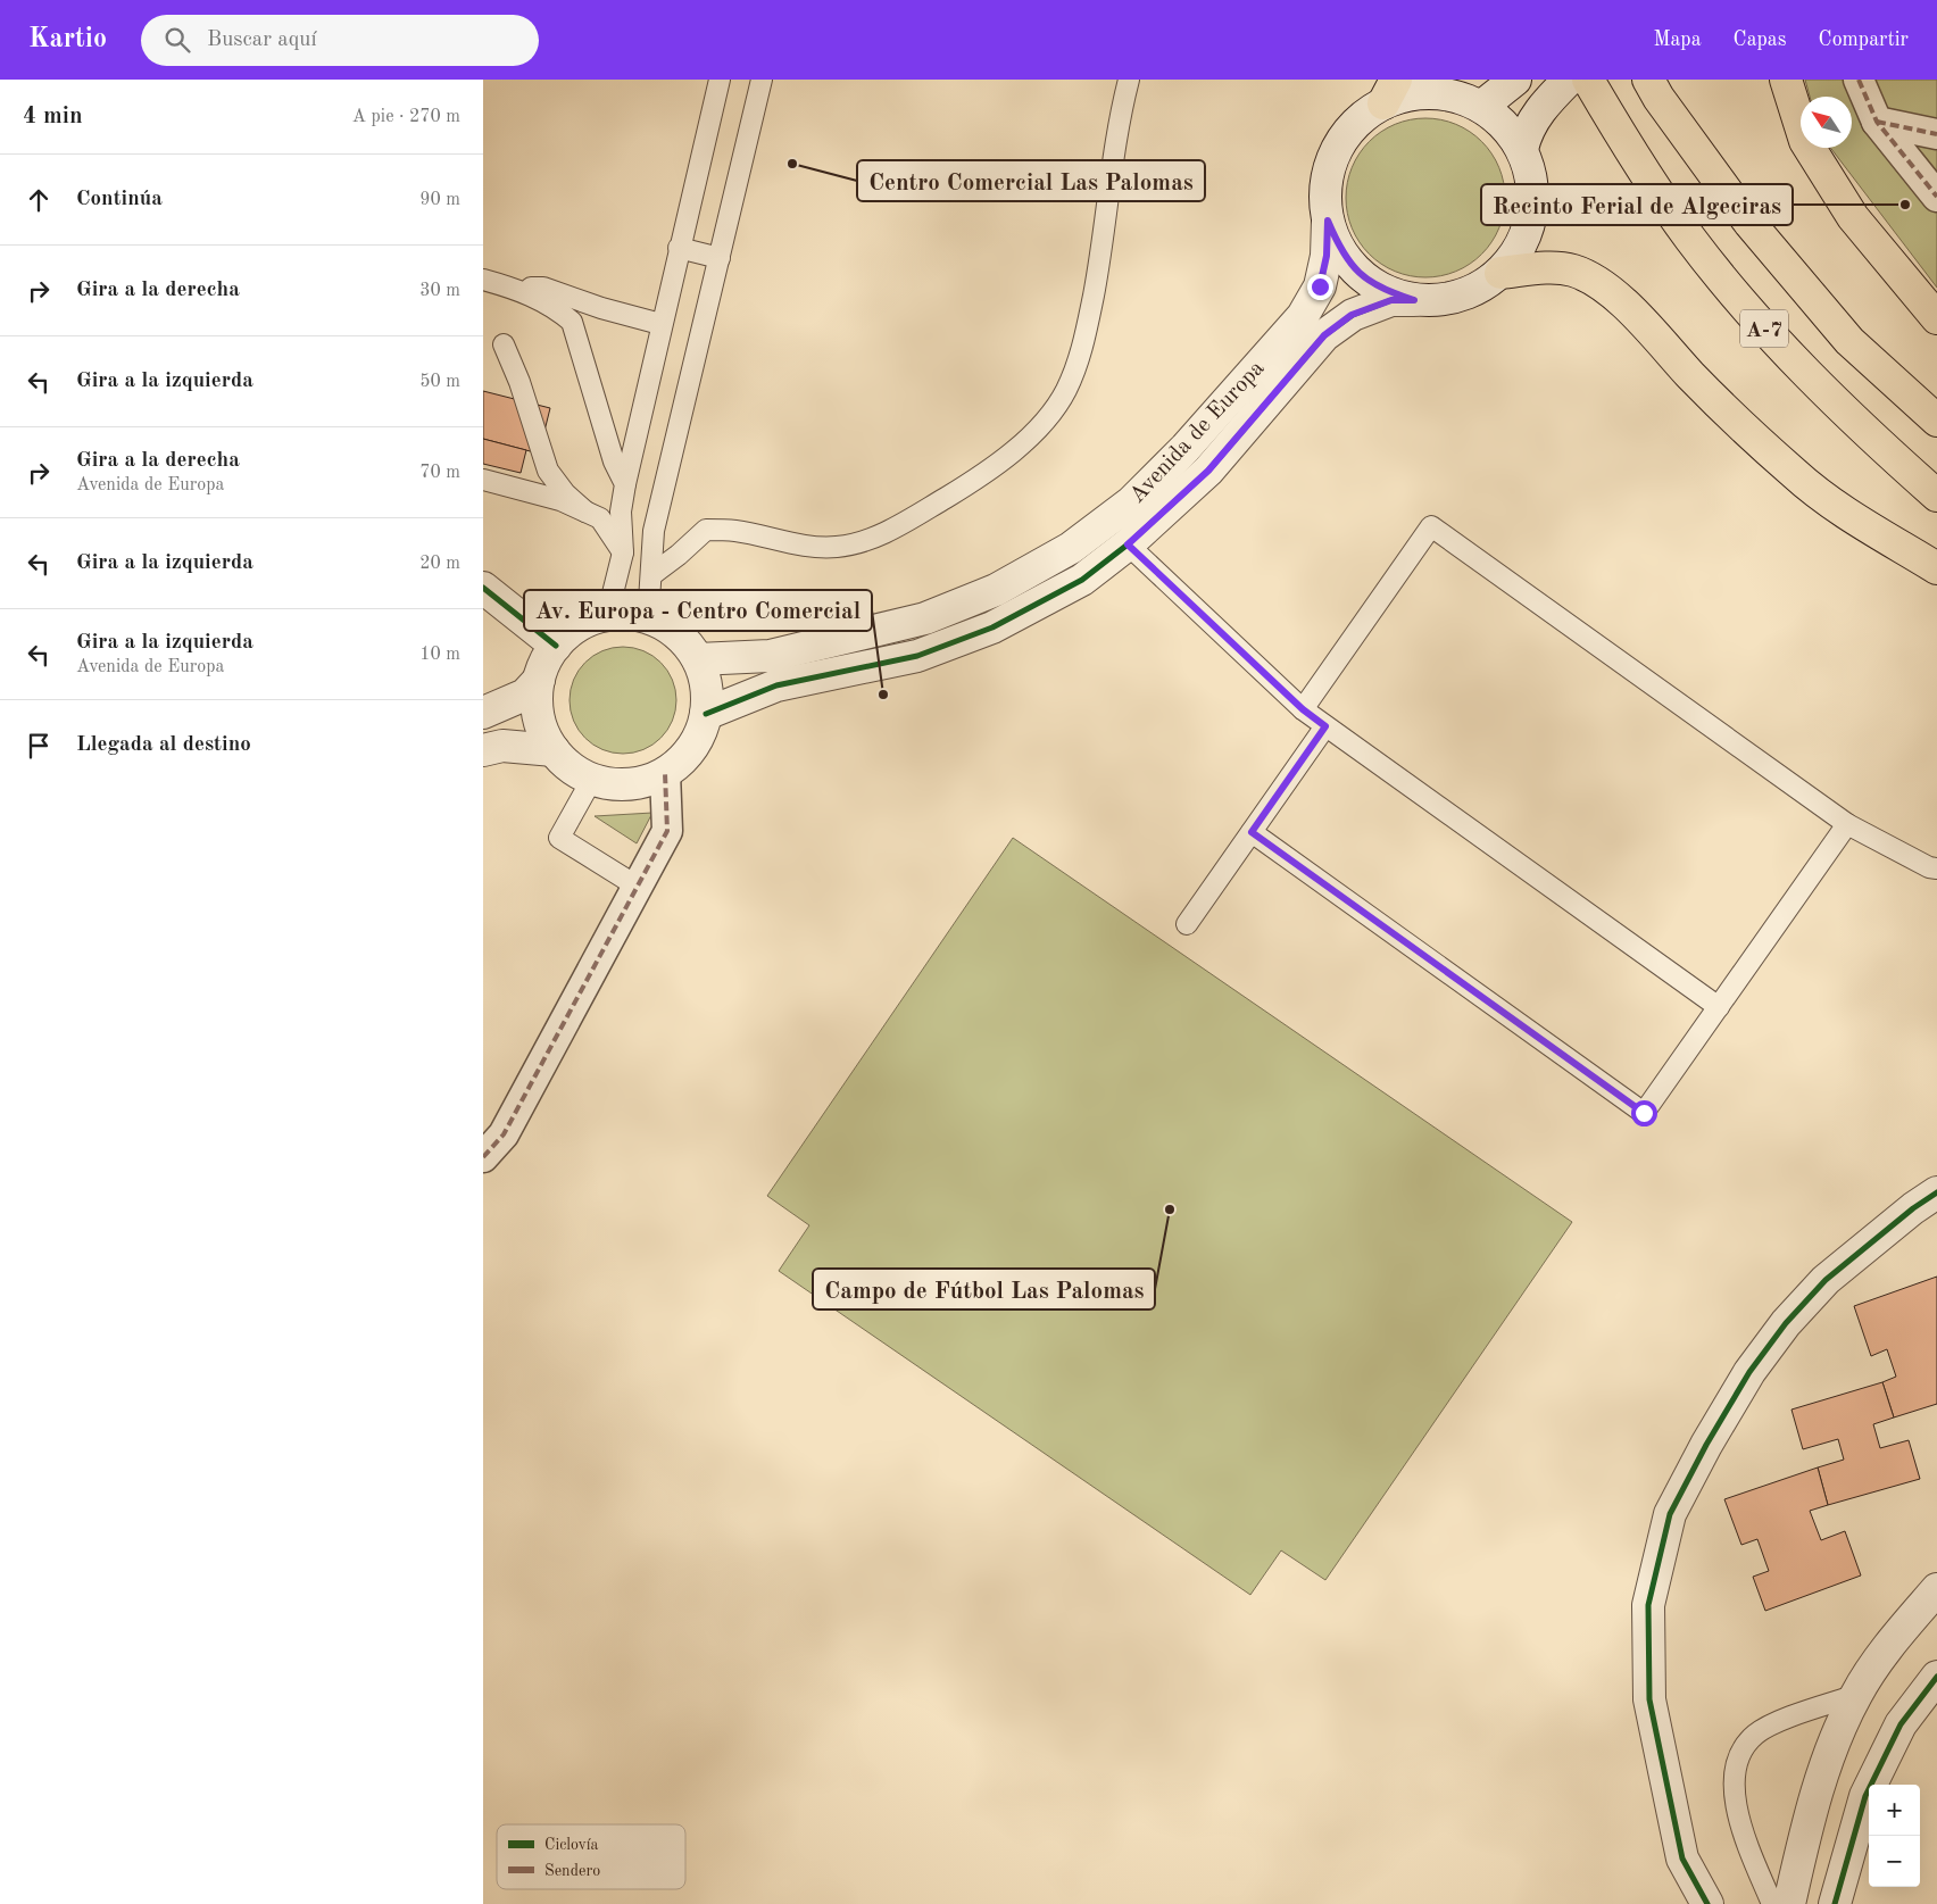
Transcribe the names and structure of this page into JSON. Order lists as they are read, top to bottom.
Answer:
{
  "streets": {
    "highway": ["A-7"],
    "street": ["Avenida de Europa"]
  },
  "places": [
    "Centro Comercial Las Palomas",
    "Recinto Ferial de Algeciras",
    "Av. Europa - Centro Comercial",
    "Campo de Fútbol Las Palomas"
  ],
  "legend": ["Ciclovía", "Sendero"],
  "north": "top left",
  "page": {
    "header": "Kartio",
    "search": "Buscar aquí",
    "nav": ["Mapa", "Capas", "Compartir"],
    "heading": ["4 min", "A pie · 270 m"],
    "list": [
      ["Continúa", "90 m"],
      ["Gira a la derecha", "30 m"],
      ["Gira a la izquierda", "50 m"],
      ["Gira a la derecha", "Avenida de Europa", "70 m"],
      ["Gira a la izquierda", "20 m"],
      ["Gira a la izquierda", "Avenida de Europa", "10 m"],
      "Llegada al destino"
    ],
    "map_buttons": ["+", "−"]
  }
}
